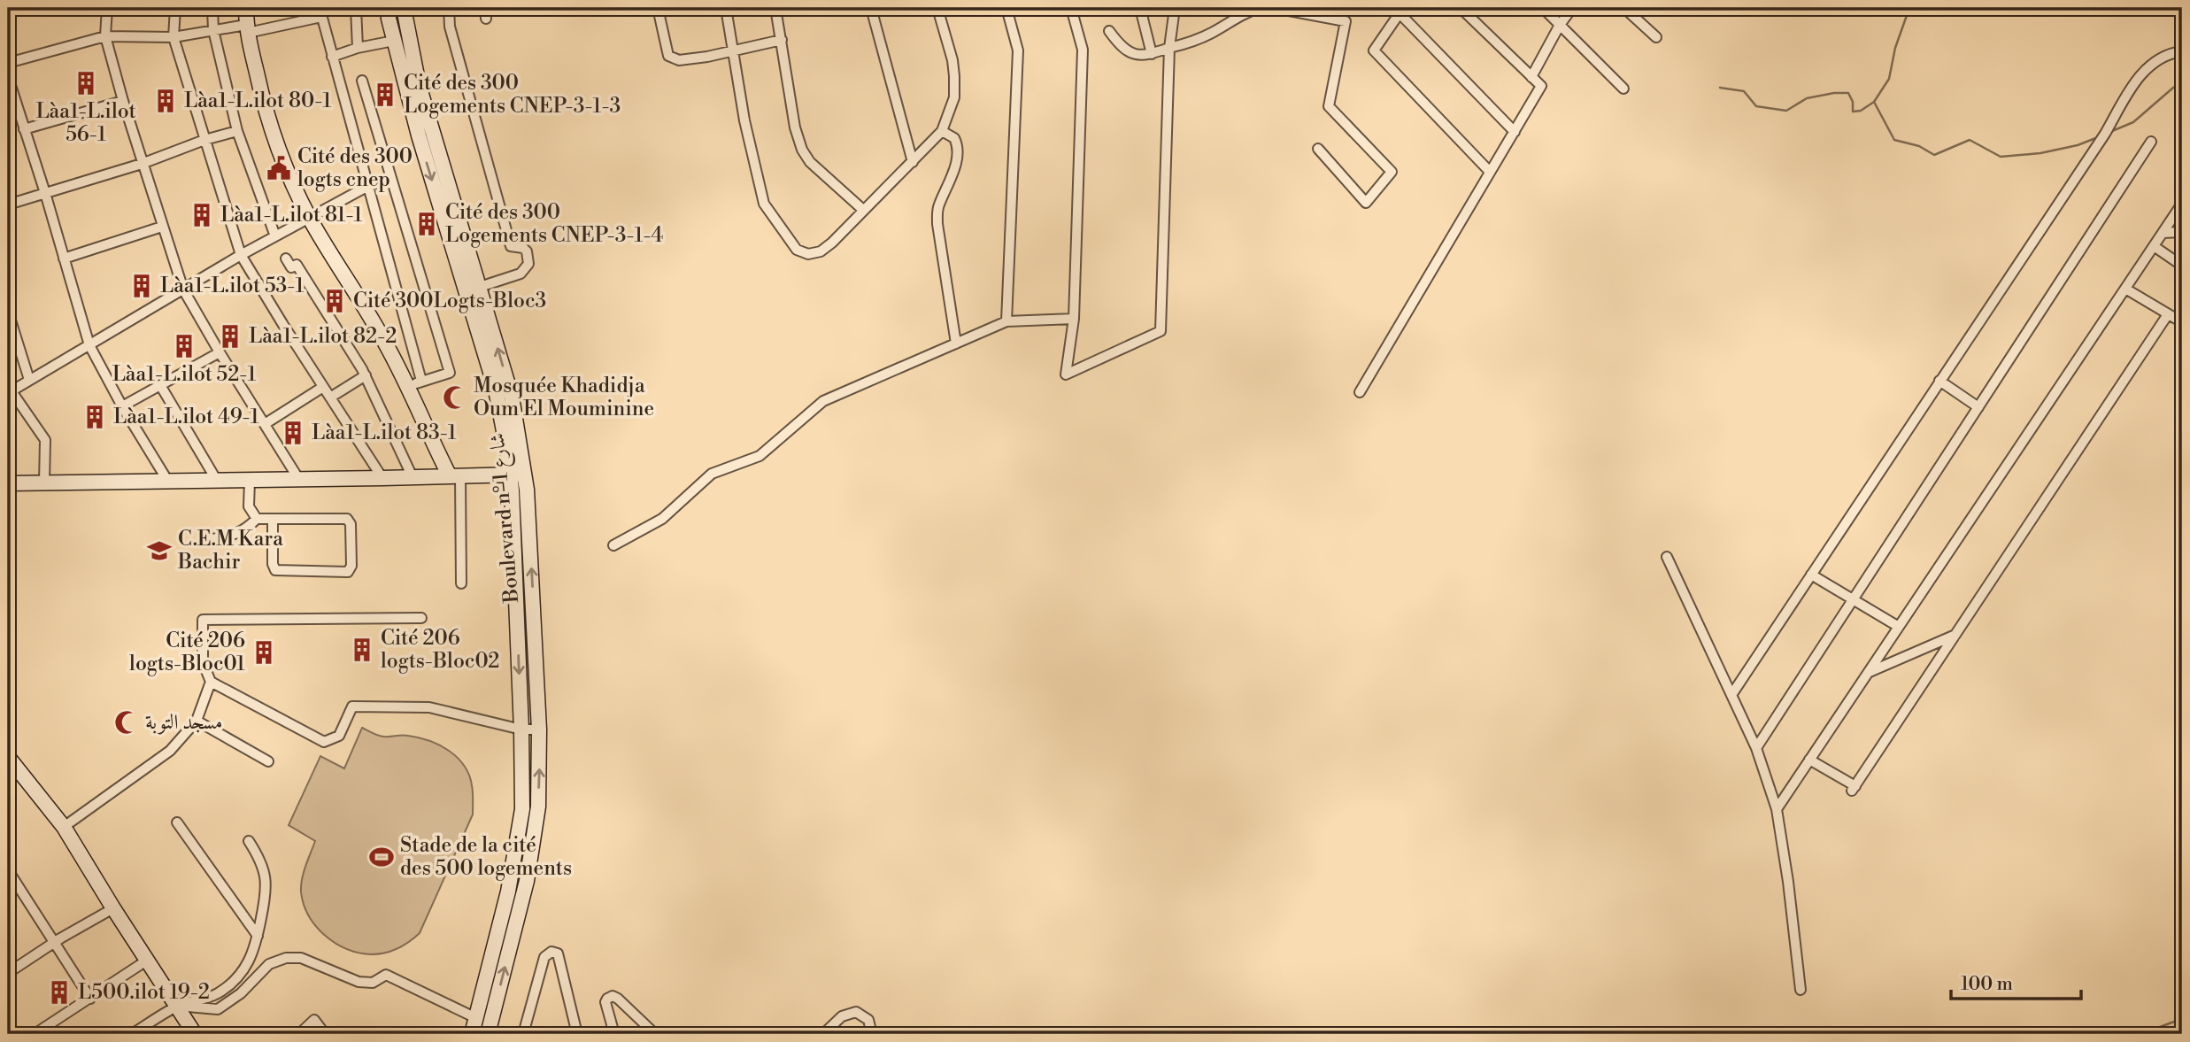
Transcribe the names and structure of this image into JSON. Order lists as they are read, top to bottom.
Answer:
{
  "streets": {
    "main road": ["Boulevard n° شارع 1"]
  },
  "places": {
    "building": [
      "Làa1-L.ilot 56-1",
      "Cité des 300 Logements CNEP-3-1-3",
      "Làa1-L.ilot 80-1",
      "Làa1-L.ilot 81-1",
      "Cité des 300 Logements CNEP-3-1-4",
      "Làa1-L.ilot 53-1",
      "Cité 300Logts-Bloc3",
      "Làa1-L.ilot 82-2",
      "Làa1-L.ilot 52-1",
      "Làa1-L.ilot 49-1",
      "Làa1-L.ilot 83-1",
      "Cité 206 logts-Bloc02",
      "Cité 206 logts-Bloc01",
      "L500.ilot 19-2"
    ],
    "public building": ["Cité des 300 logts cnep"],
    "mosque": ["Mosquée Khadidja Oum El Mouminine", "مسجد التوبة"],
    "school or university": ["C.E.M Kara Bachir"],
    "sports": ["Stade de la cité des 500 logements"]
  },
  "scale_bar": "100 m"
}
